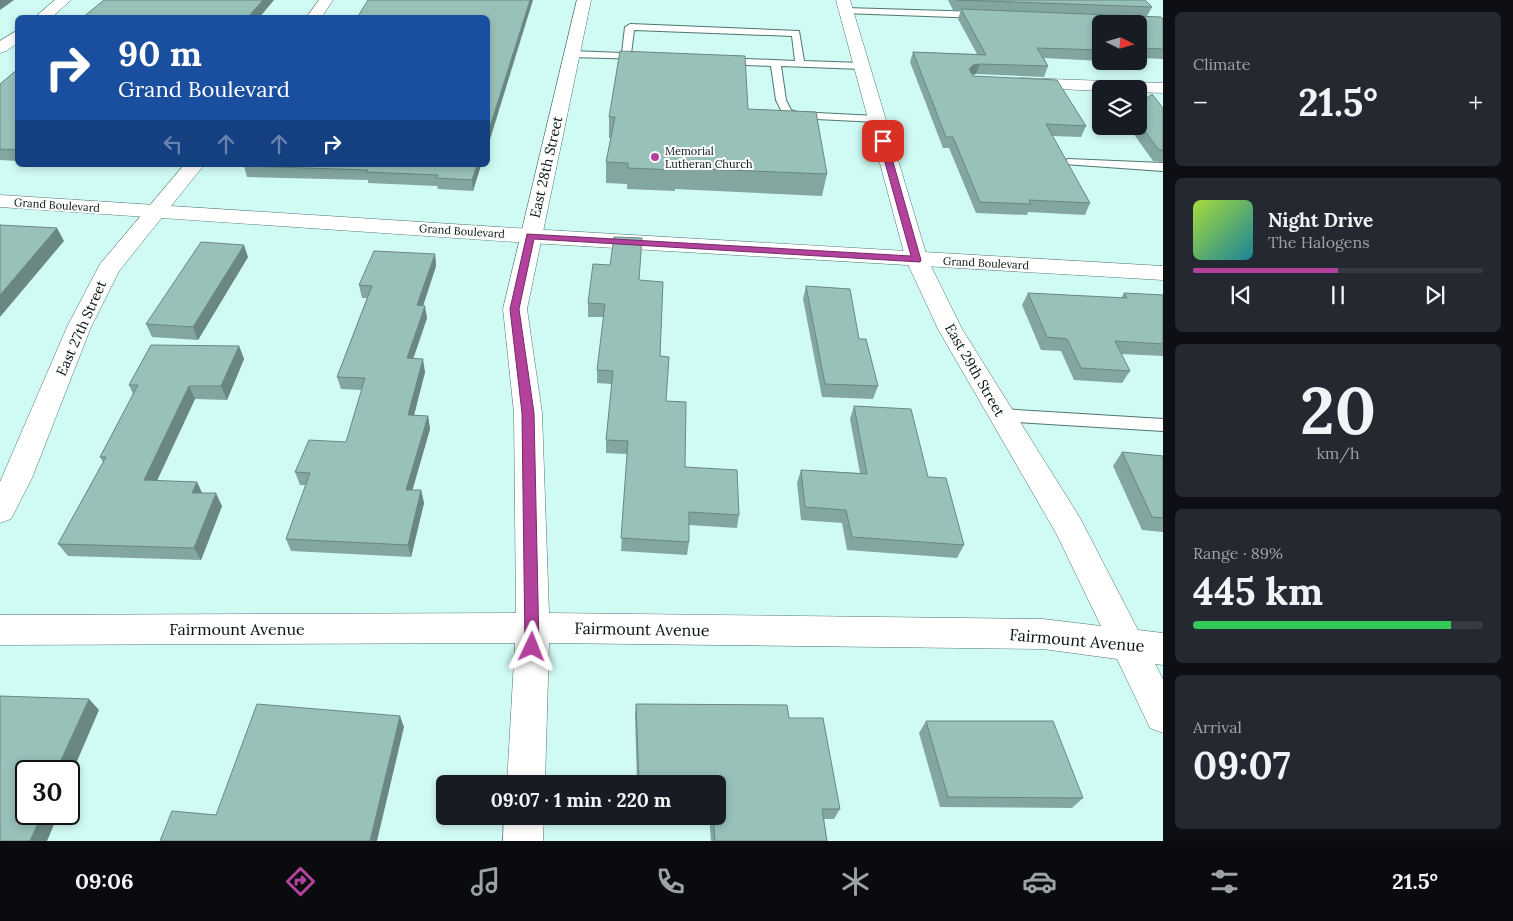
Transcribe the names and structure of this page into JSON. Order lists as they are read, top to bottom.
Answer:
{
  "streets": {
    "street": [
      "East 28th Street",
      "Grand Boulevard",
      "East 27th Street",
      "East 29th Street",
      "Fairmount Avenue"
    ]
  },
  "crossings": [
    ["East 28th Street", "Grand Boulevard"],
    ["East 28th Street", "Fairmount Avenue"],
    ["Grand Boulevard", "East 27th Street"],
    ["Grand Boulevard", "East 29th Street"],
    ["East 29th Street", "Fairmount Avenue"]
  ],
  "places": ["Memorial Lutheran Church"],
  "north": "right",
  "page": {
    "tile": [
      "Climate",
      ["20", "km/h"],
      ["Range · 89%", "445 km"],
      ["Arrival", "09:07"]
    ],
    "turn": ["90 m", "Grand Boulevard"],
    "heat": ["−", "21.5°", "+"],
    "song": ["Night Drive", "The Halogens"],
    "limit": "30",
    "trip": "09:07 · 1 min · 220 m",
    "tabs": ["09:06", "21.5°"]
  }
}
